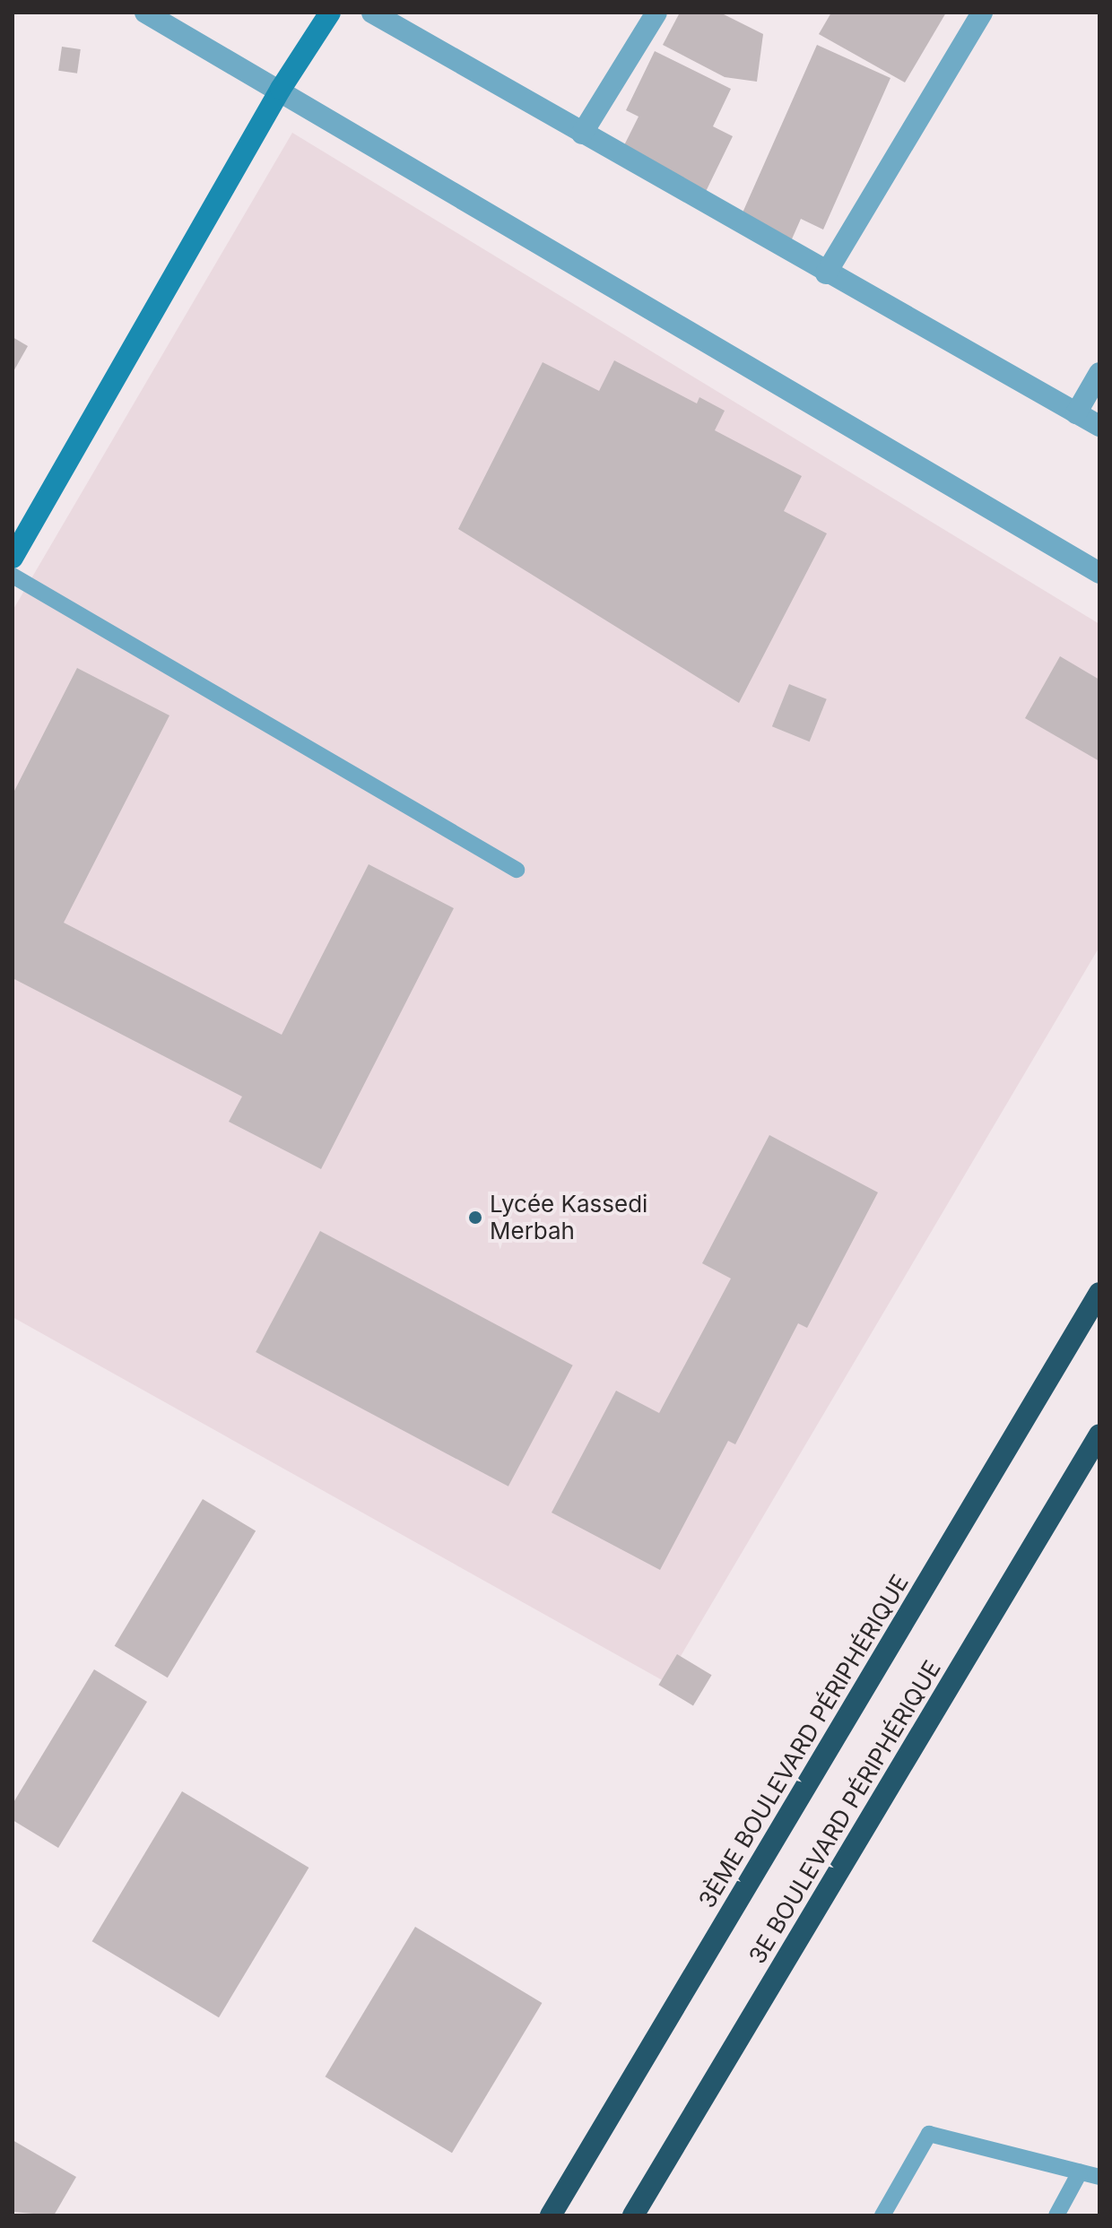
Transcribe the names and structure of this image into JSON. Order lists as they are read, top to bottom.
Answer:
{
  "streets": {
    "highway": ["3ÈME BOULEVARD PÉRIPHÉRIQUE", "3E BOULEVARD PÉRIPHÉRIQUE"]
  },
  "places": ["Lycée Kassedi Merbah"]
}
